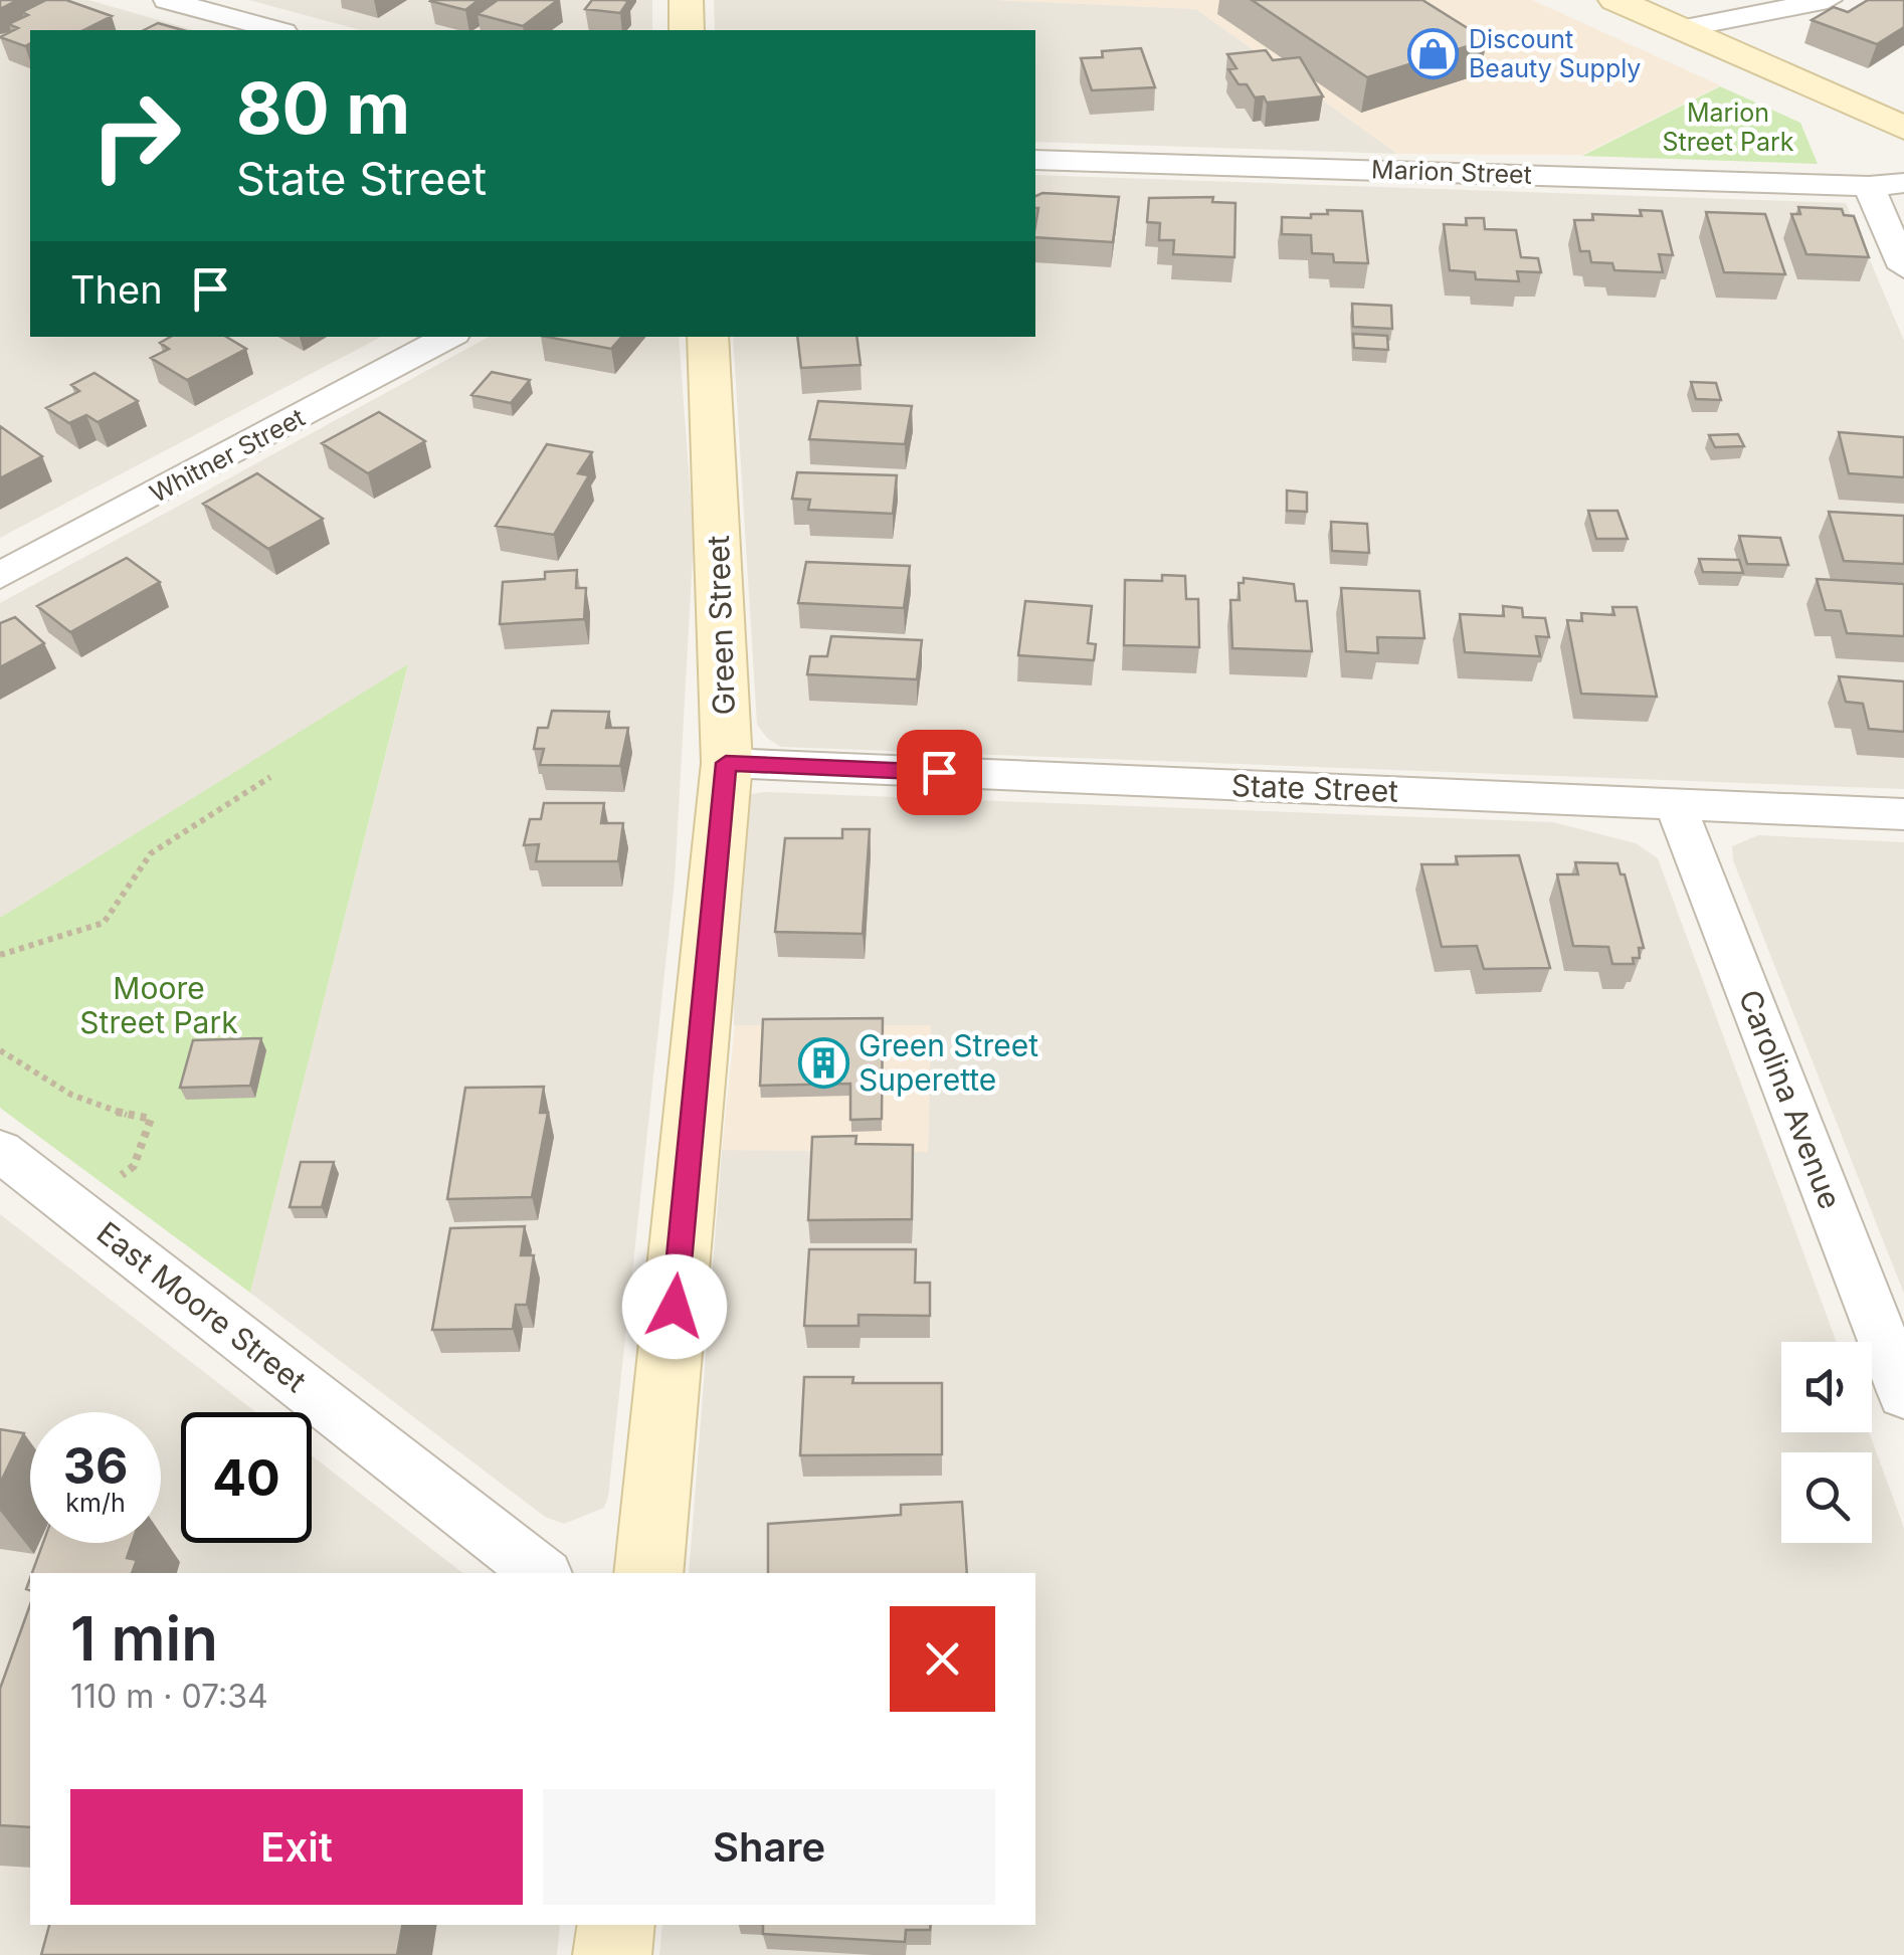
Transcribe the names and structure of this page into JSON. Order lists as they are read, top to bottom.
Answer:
{
  "streets": {
    "street": [
      "Marion Street",
      "Whitner Street",
      "Green Street",
      "State Street",
      "Carolina Avenue",
      "East Moore Street"
    ]
  },
  "crossings": [
    ["Green Street", "State Street"],
    ["State Street", "Carolina Avenue"]
  ],
  "parks": ["Marion Street Park", "Moore Street Park"],
  "places": {
    "shop": ["Discount Beauty Supply"],
    "building": ["Green Street Superette"]
  },
  "page": {
    "turn": ["80 m", "State Street"],
    "then": "Then",
    "speed": "36 km/h",
    "limit": "40",
    "heading": ["1 min", "110 m · 07:34"],
    "buttons": ["Exit", "Share"]
  }
}
